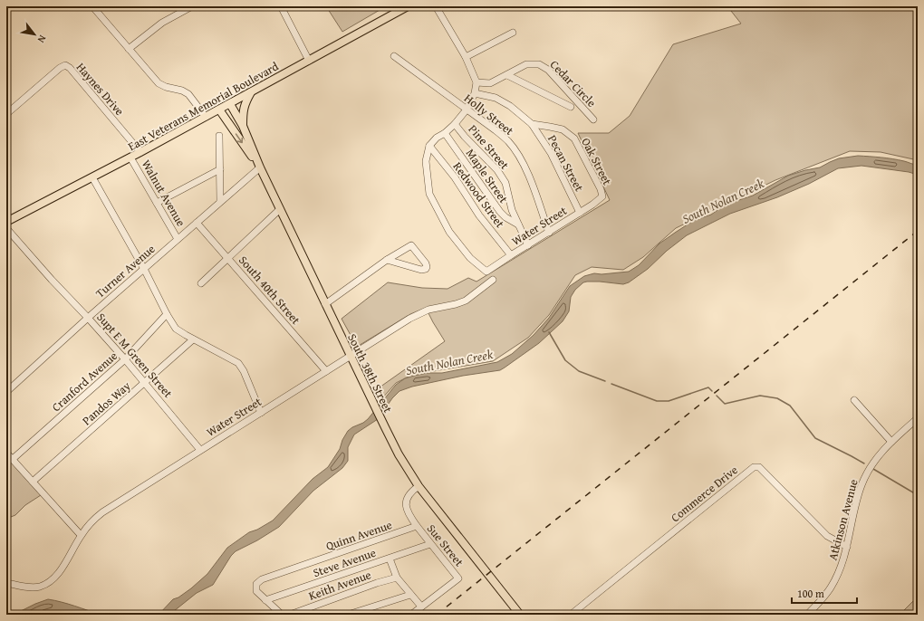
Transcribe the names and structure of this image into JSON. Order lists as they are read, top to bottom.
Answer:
{
  "streets": {
    "main road": ["East Veterans Memorial Boulevard", "South 38th Street"],
    "street": [
      "Cedar Circle",
      "Haynes Drive",
      "Holly Street",
      "Pine Street",
      "Oak Street",
      "Pecan Street",
      "Maple Street",
      "Walnut Avenue",
      "Redwood Street",
      "Water Street",
      "Turner Avenue",
      "South 40th Street",
      "Supt E M Green Street",
      "Cranford Avenue",
      "Pandos Way",
      "Commerce Drive",
      "Atkinson Avenue",
      "Quinn Avenue",
      "Sue Street",
      "Steve Avenue",
      "Keith Avenue"
    ]
  },
  "crossings": [
    ["Haynes Drive", "East Veterans Memorial Boulevard"],
    ["East Veterans Memorial Boulevard", "Walnut Avenue"],
    ["East Veterans Memorial Boulevard", "South 38th Street"],
    ["Holly Street", "Water Street"],
    ["Pine Street", "Maple Street"],
    ["Pine Street", "Water Street"],
    ["Oak Street", "Pecan Street"],
    ["Oak Street", "Water Street"],
    ["Pecan Street", "Water Street"],
    ["Walnut Avenue", "Turner Avenue"],
    ["Redwood Street", "Water Street"],
    ["Water Street", "South 40th Street"],
    ["Water Street", "Supt E M Green Street"],
    ["Water Street", "South 38th Street"],
    ["Turner Avenue", "South 40th Street"],
    ["Turner Avenue", "Supt E M Green Street"],
    ["Turner Avenue", "South 38th Street"],
    ["Supt E M Green Street", "Cranford Avenue"],
    ["Supt E M Green Street", "Pandos Way"],
    ["Commerce Drive", "Atkinson Avenue"],
    ["Quinn Avenue", "Sue Street"],
    ["Quinn Avenue", "Steve Avenue"],
    ["Sue Street", "Steve Avenue"]
  ],
  "water": ["South Nolan Creek"],
  "scale_bar": "100 m",
  "north": "bottom right"
}
